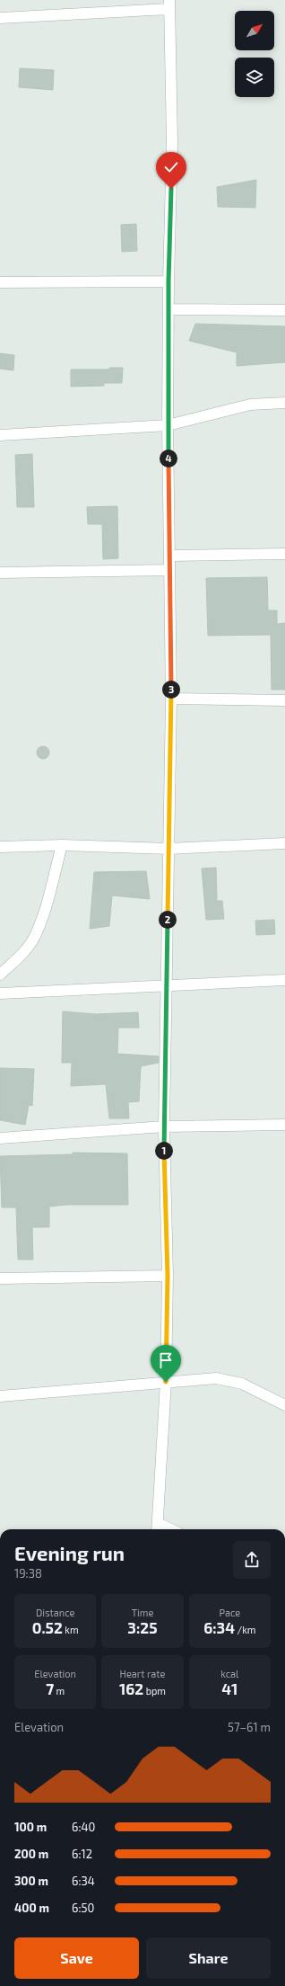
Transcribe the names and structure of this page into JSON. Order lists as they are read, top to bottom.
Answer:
{
  "north": "top right",
  "page": {
    "pins": [
      "4",
      "3",
      "2",
      "1"
    ],
    "heading": ["Evening run", "19:38"],
    "stats": [
      ["Distance", "0.52 km"],
      ["Time", "3:25"],
      ["Pace", "6:34 /km"],
      ["Elevation", "7 m"],
      ["Heart rate", "162 bpm"],
      ["kcal", "41"]
    ],
    "chart": ["Elevation", "57–61 m"],
    "list": [
      {
        "name": "100 m",
        "note": "6:40"
      },
      {
        "name": "200 m",
        "note": "6:12"
      },
      {
        "name": "300 m",
        "note": "6:34"
      },
      {
        "name": "400 m",
        "note": "6:50"
      }
    ],
    "buttons": ["Save", "Share"]
  }
}
